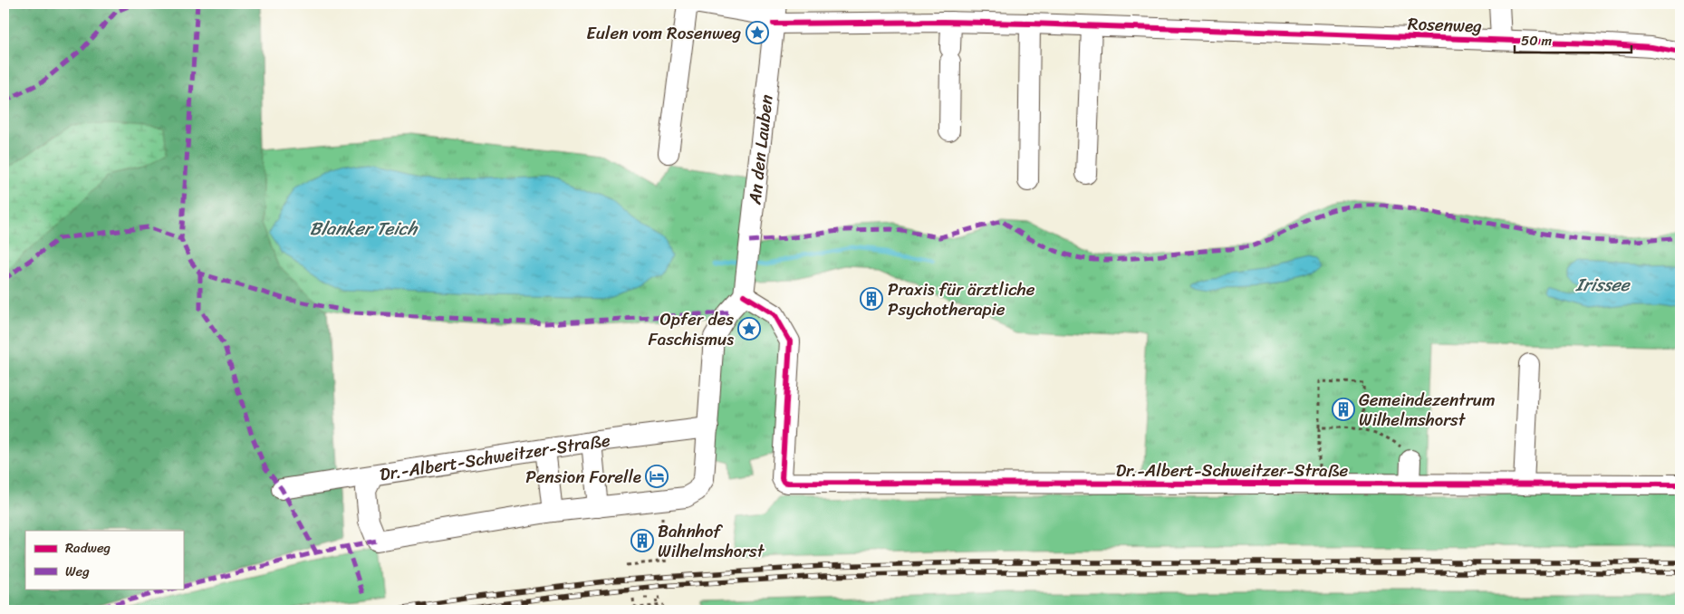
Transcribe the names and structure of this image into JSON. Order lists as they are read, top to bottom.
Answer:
{
  "streets": {
    "street": ["Rosenweg", "An den Lauben", "Dr.-Albert-Schweitzer-Straße"]
  },
  "crossings": [
    ["Rosenweg", "An den Lauben"],
    ["An den Lauben", "Dr.-Albert-Schweitzer-Straße"]
  ],
  "water": ["Blanker Teich", "Irissee"],
  "places": {
    "place": ["Eulen vom Rosenweg", "Opfer des Faschismus"],
    "building": ["Praxis für ärztliche Psychotherapie", "Gemeindezentrum Wilhelmshorst", "Bahnhof Wilhelmshorst"],
    "hotel": ["Pension Forelle"]
  },
  "legend": ["Radweg", "Weg"],
  "scale_bar": "50 m"
}
